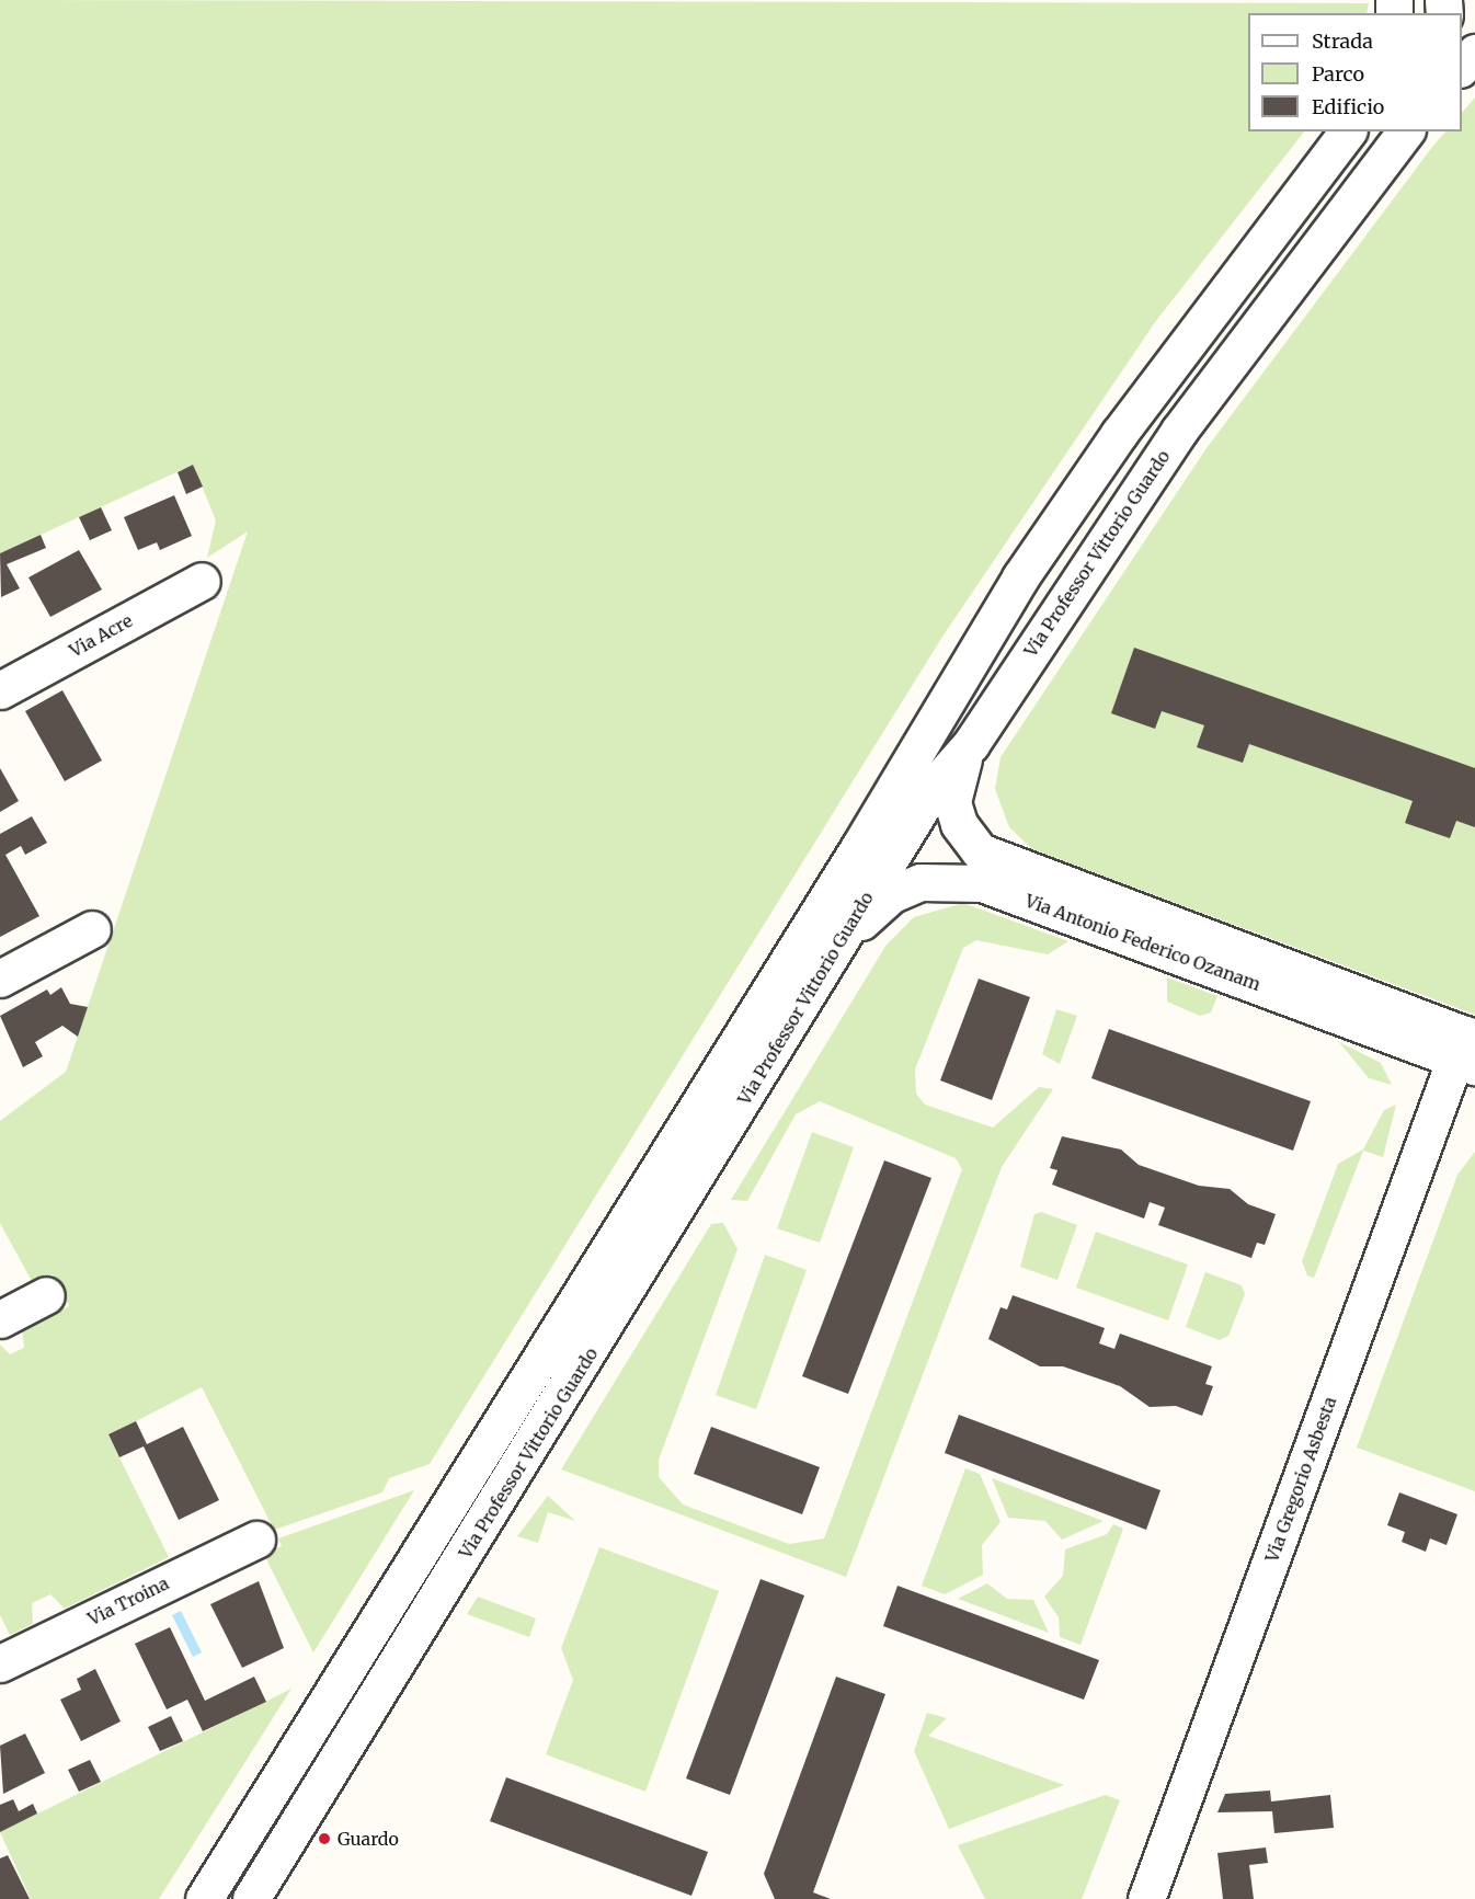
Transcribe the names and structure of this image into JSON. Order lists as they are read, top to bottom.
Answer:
{
  "streets": {
    "street": [
      "Via Professor Vittorio Guardo",
      "Via Acre",
      "Via Antonio Federico Ozanam",
      "Via Gregorio Asbesta",
      "Via Troina"
    ]
  },
  "crossings": [
    ["Via Professor Vittorio Guardo", "Via Antonio Federico Ozanam"],
    ["Via Antonio Federico Ozanam", "Via Gregorio Asbesta"]
  ],
  "places": ["Guardo"],
  "legend": ["Strada", "Parco", "Edificio"]
}
